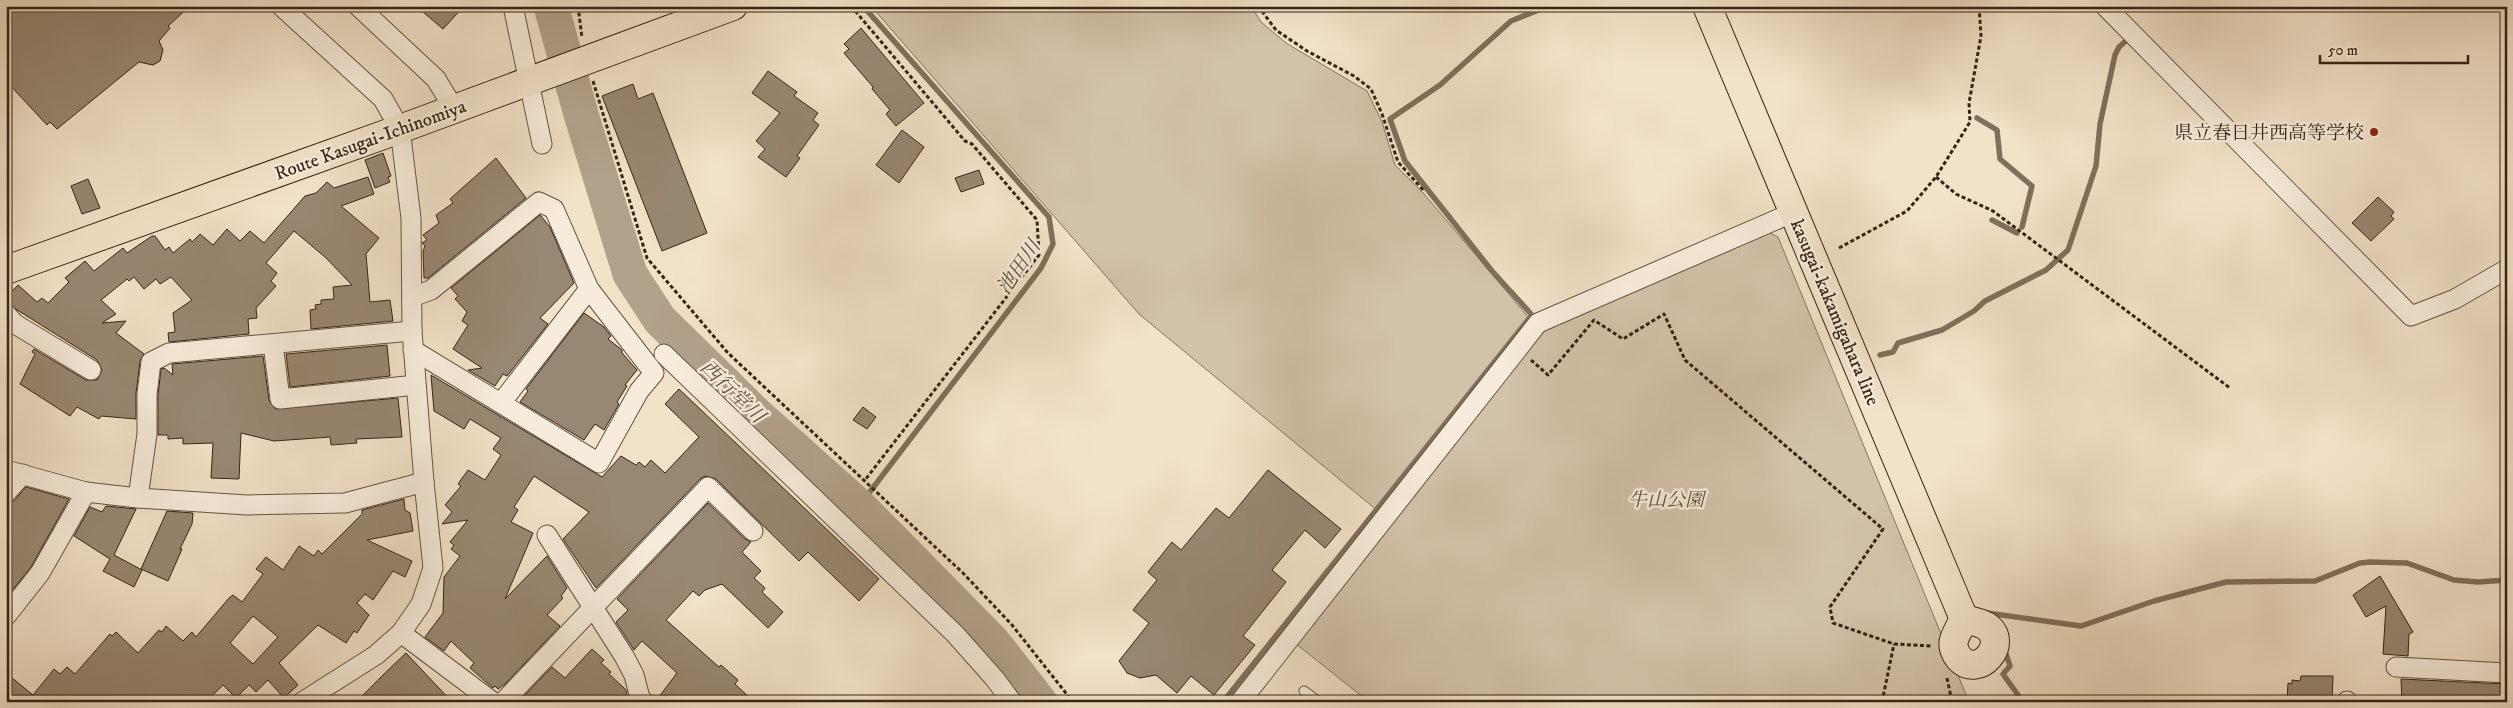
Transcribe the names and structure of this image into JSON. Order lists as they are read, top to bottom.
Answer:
{
  "streets": {
    "main road": ["Route Kasugai-Ichinomiya", "kasugai-kakamigahara line"]
  },
  "water": ["池田川", "西行堂川"],
  "parks": ["牛山公園"],
  "places": ["県立春日井西高等学校"],
  "scale_bar": "50 m"
}
